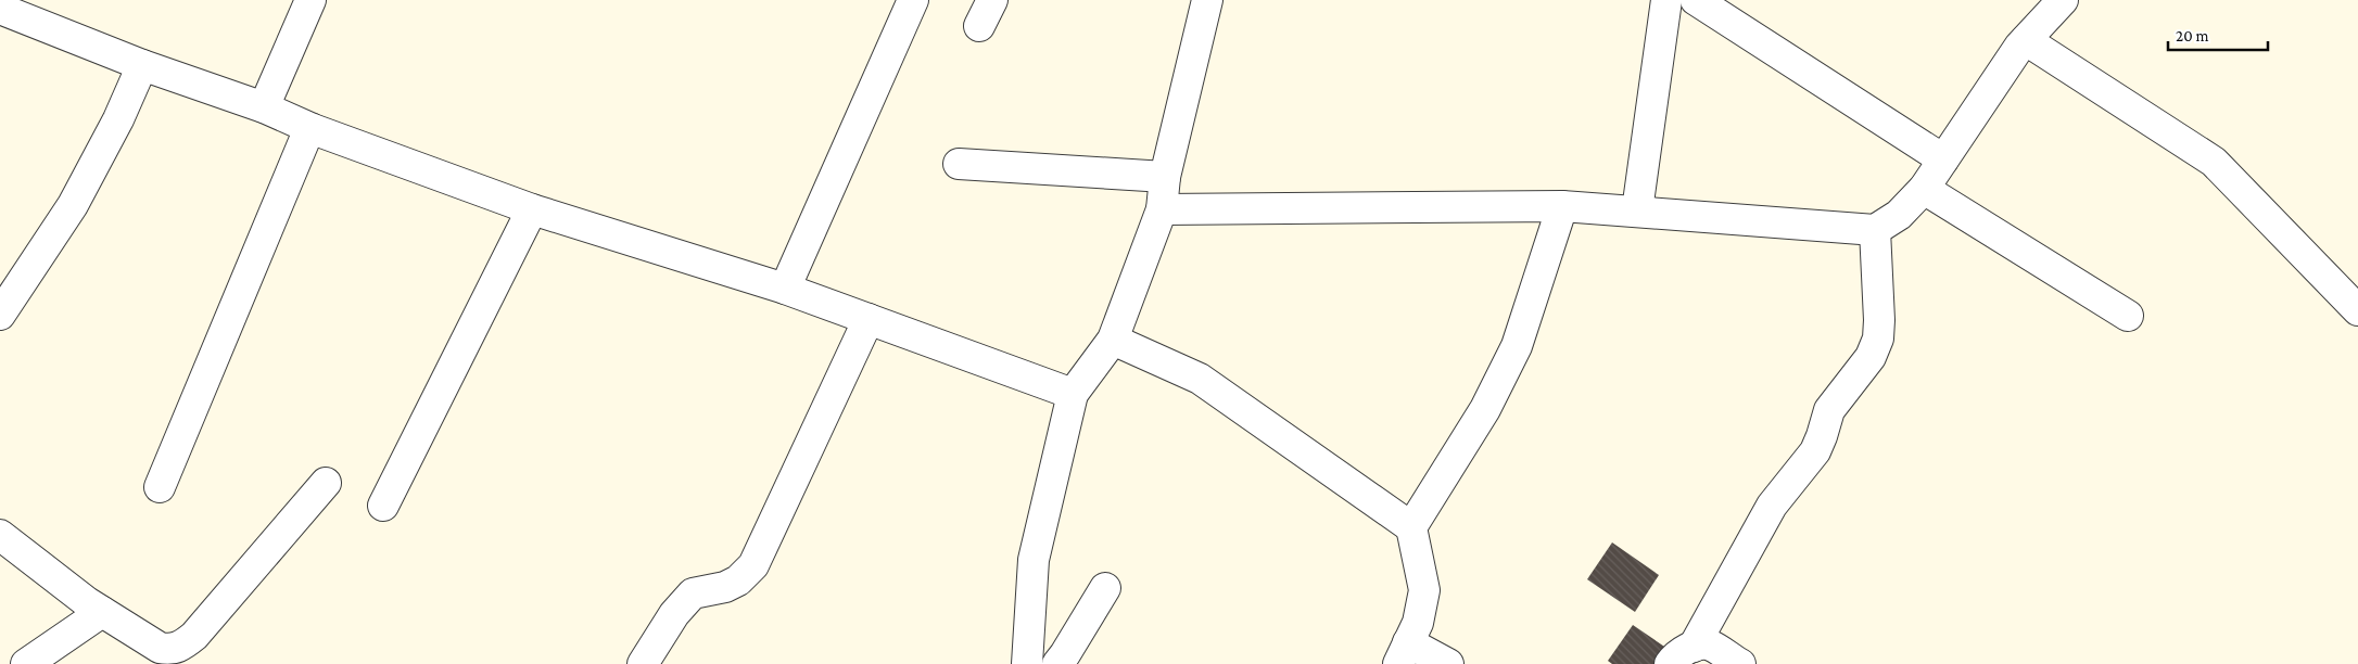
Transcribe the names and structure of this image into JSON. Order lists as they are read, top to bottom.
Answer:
{
  "scale_bar": "20 m"
}
